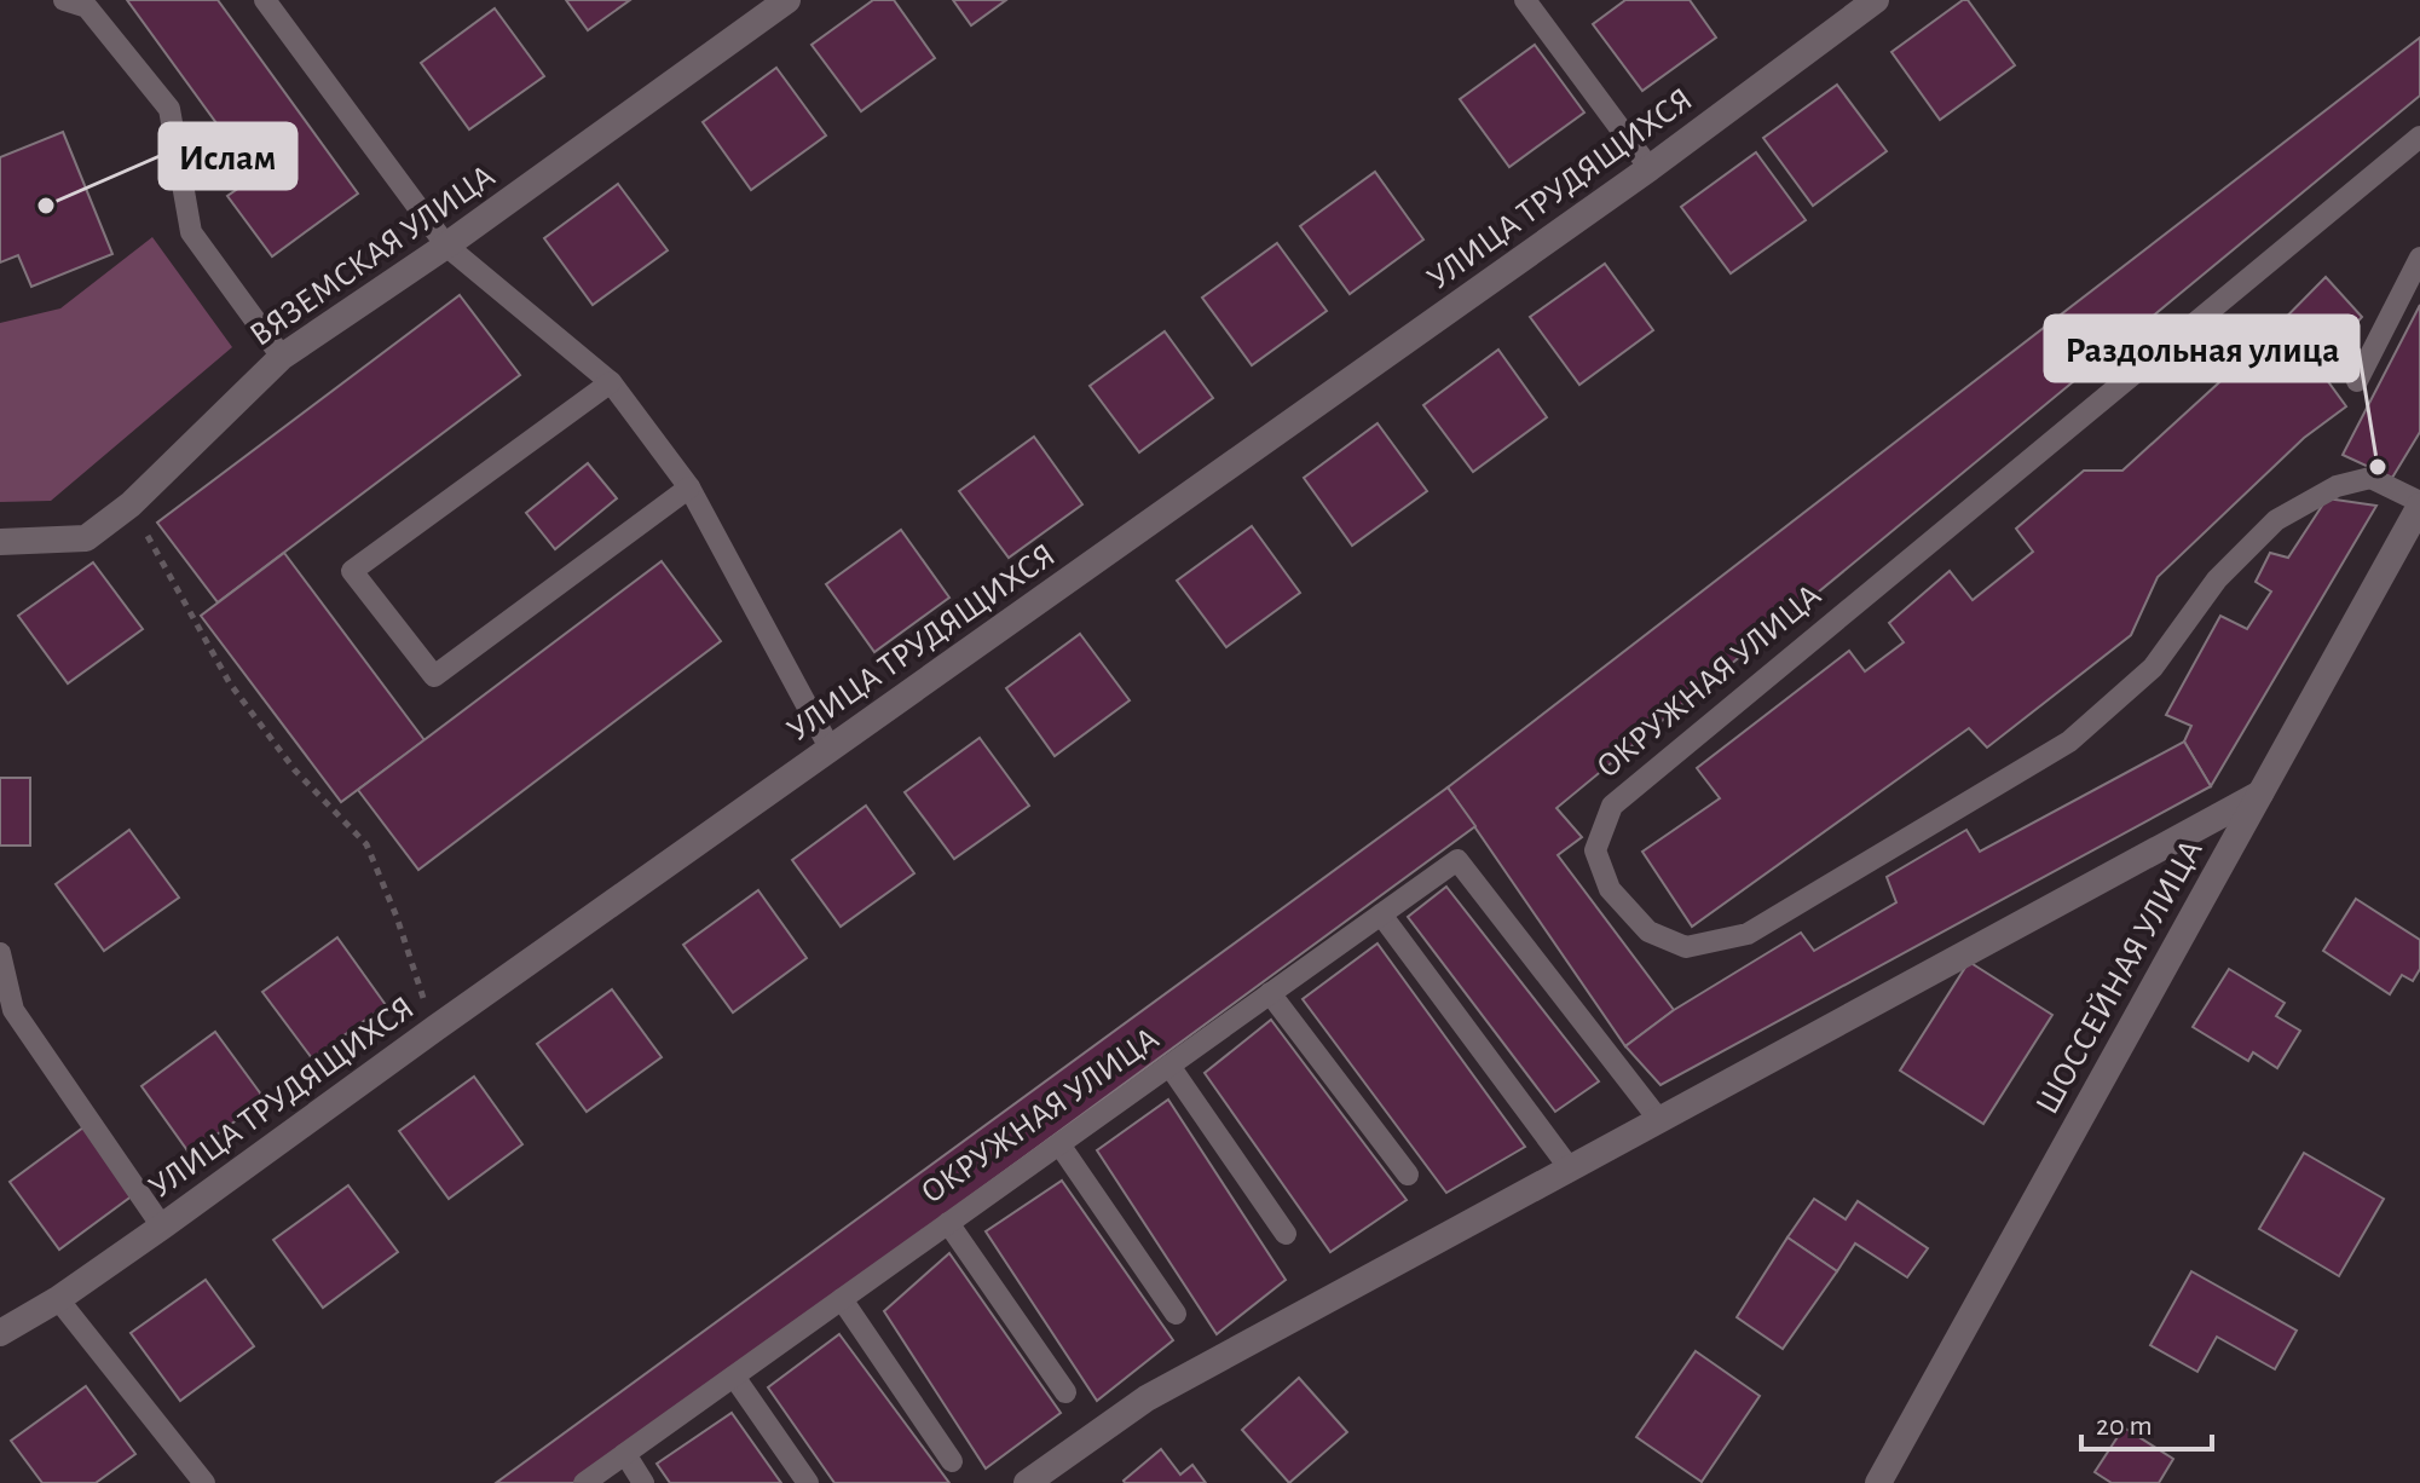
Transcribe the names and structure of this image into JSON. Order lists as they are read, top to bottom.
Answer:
{
  "streets": {
    "street": ["УЛИЦА ТРУДЯЩИХСЯ", "ВЯЗЕМСКАЯ УЛИЦА", "ШОССЕЙНАЯ УЛИЦА"],
    "lane": ["ОКРУЖНАЯ УЛИЦА"]
  },
  "crossings": [
    ["ОКРУЖНАЯ УЛИЦА", "ШОССЕЙНАЯ УЛИЦА"]
  ],
  "places": ["Ислам", "Раздольная улица"],
  "scale_bar": "20 m"
}
